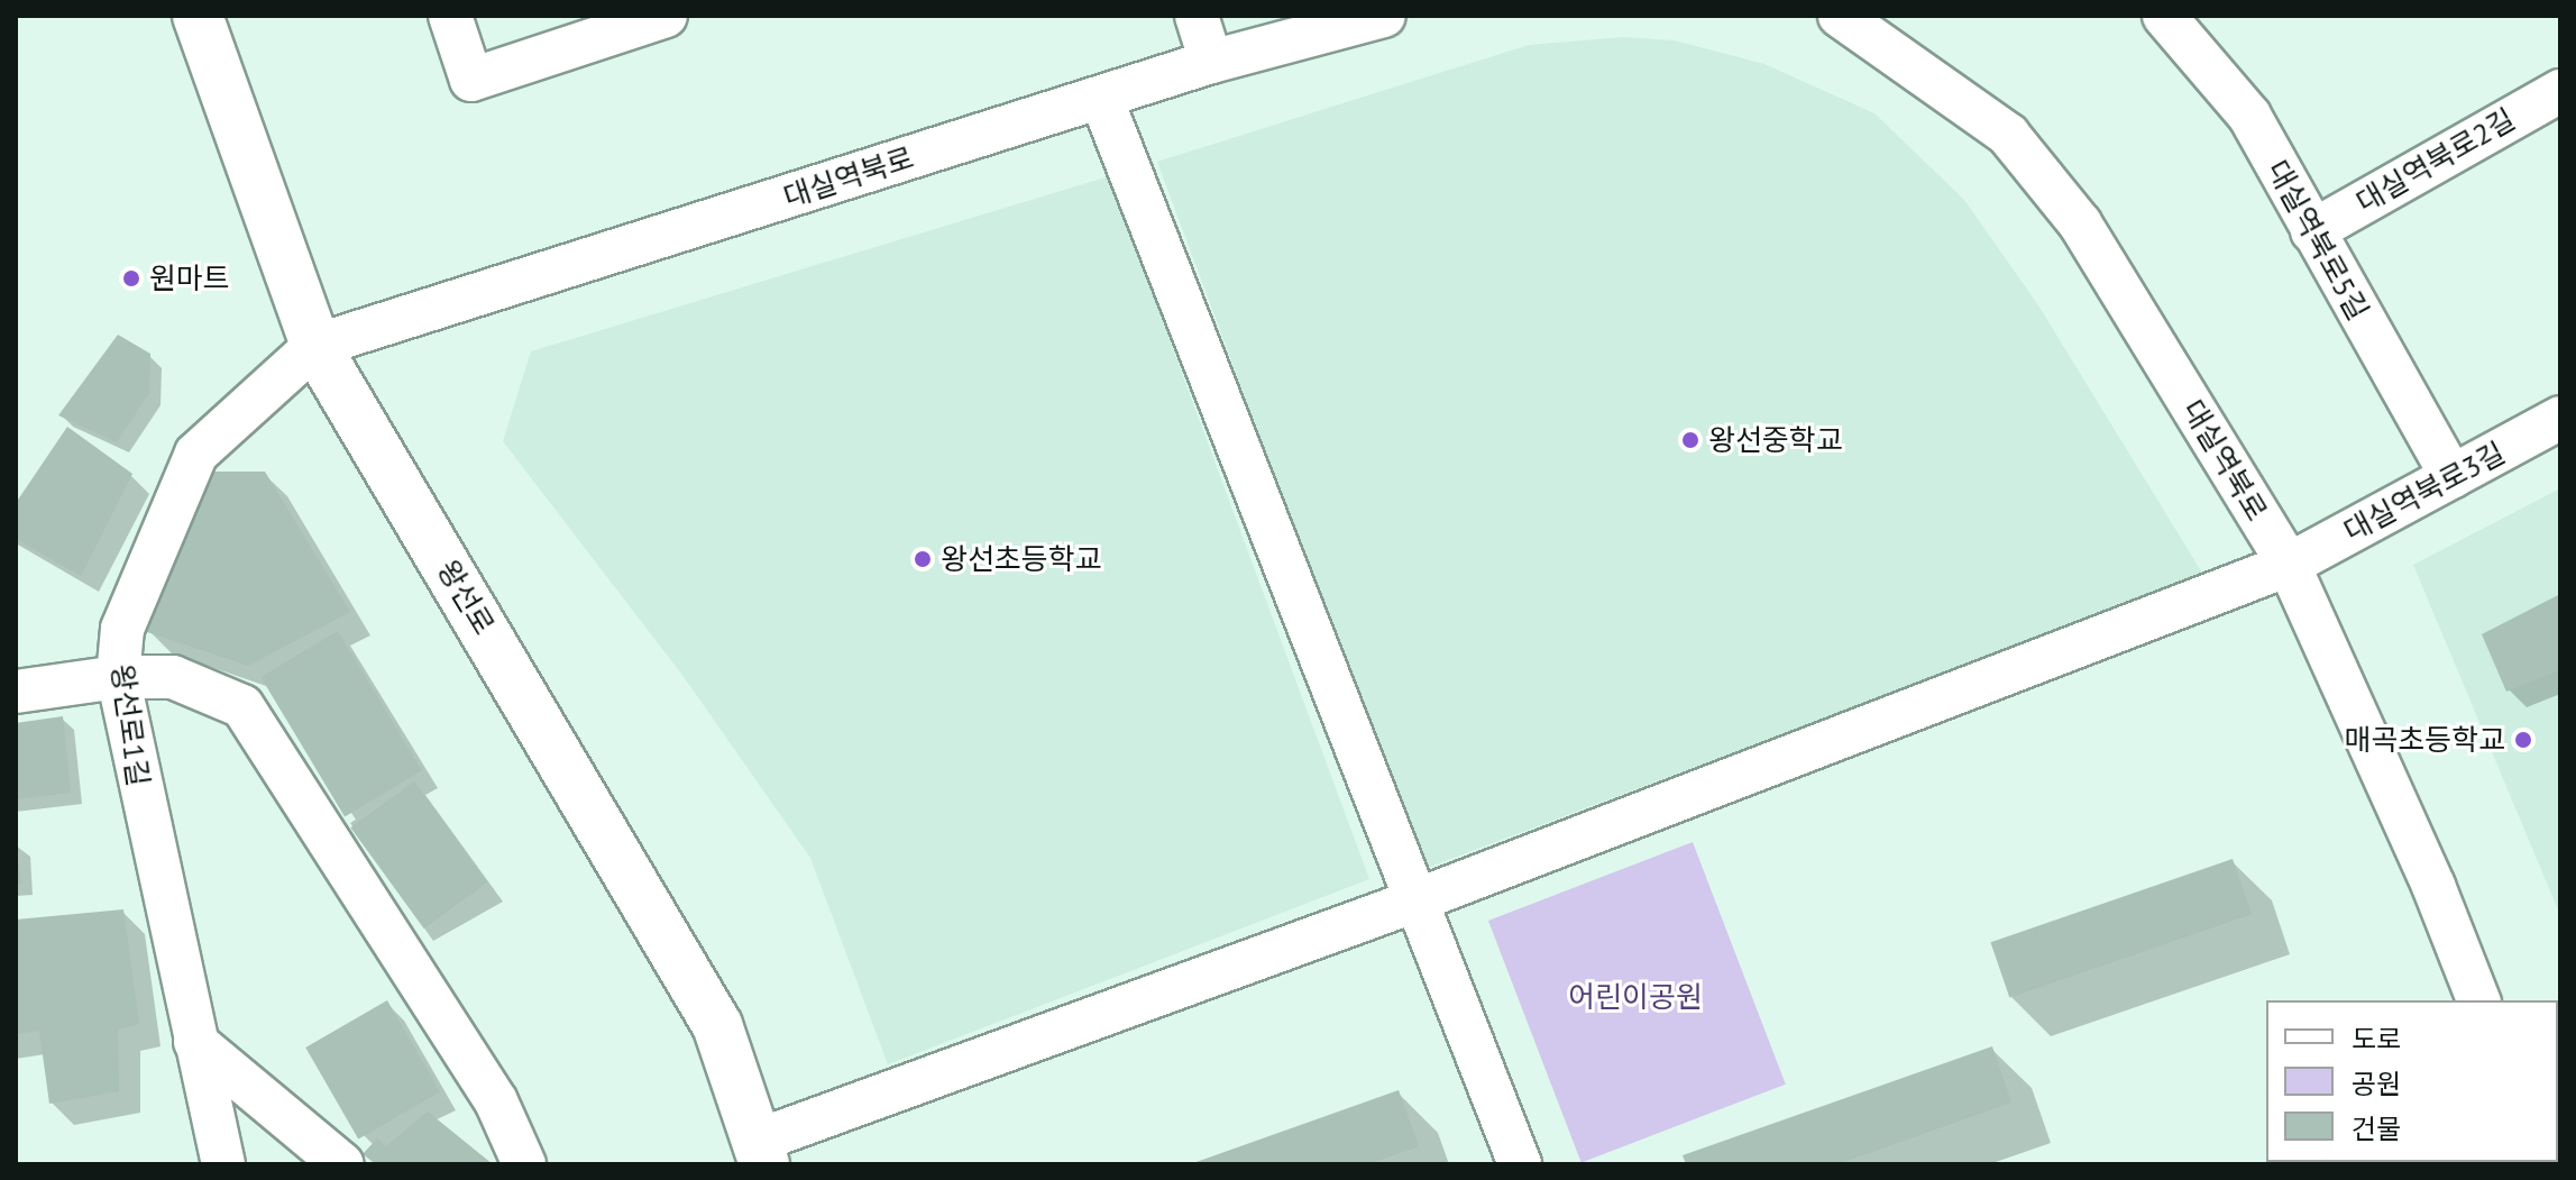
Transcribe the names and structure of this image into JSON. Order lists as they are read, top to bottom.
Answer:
{
  "streets": {
    "main road": ["왕선로"],
    "street": [
      "대실역북로2길",
      "대실역북로",
      "대실역북로5길",
      "대실역북로3길",
      "왕선로1길"
    ]
  },
  "crossings": [
    ["대실역북로2길", "대실역북로5길"],
    ["대실역북로", "대실역북로3길"],
    ["대실역북로", "왕선로"],
    ["대실역북로", "왕선로1길"],
    ["대실역북로5길", "대실역북로3길"],
    ["대실역북로3길", "왕선로"],
    ["왕선로", "왕선로1길"]
  ],
  "parks": ["어린이공원"],
  "places": [
    "원마트",
    "왕선중학교",
    "왕선초등학교",
    "매곡초등학교"
  ],
  "legend": ["도로", "공원", "건물"]
}
